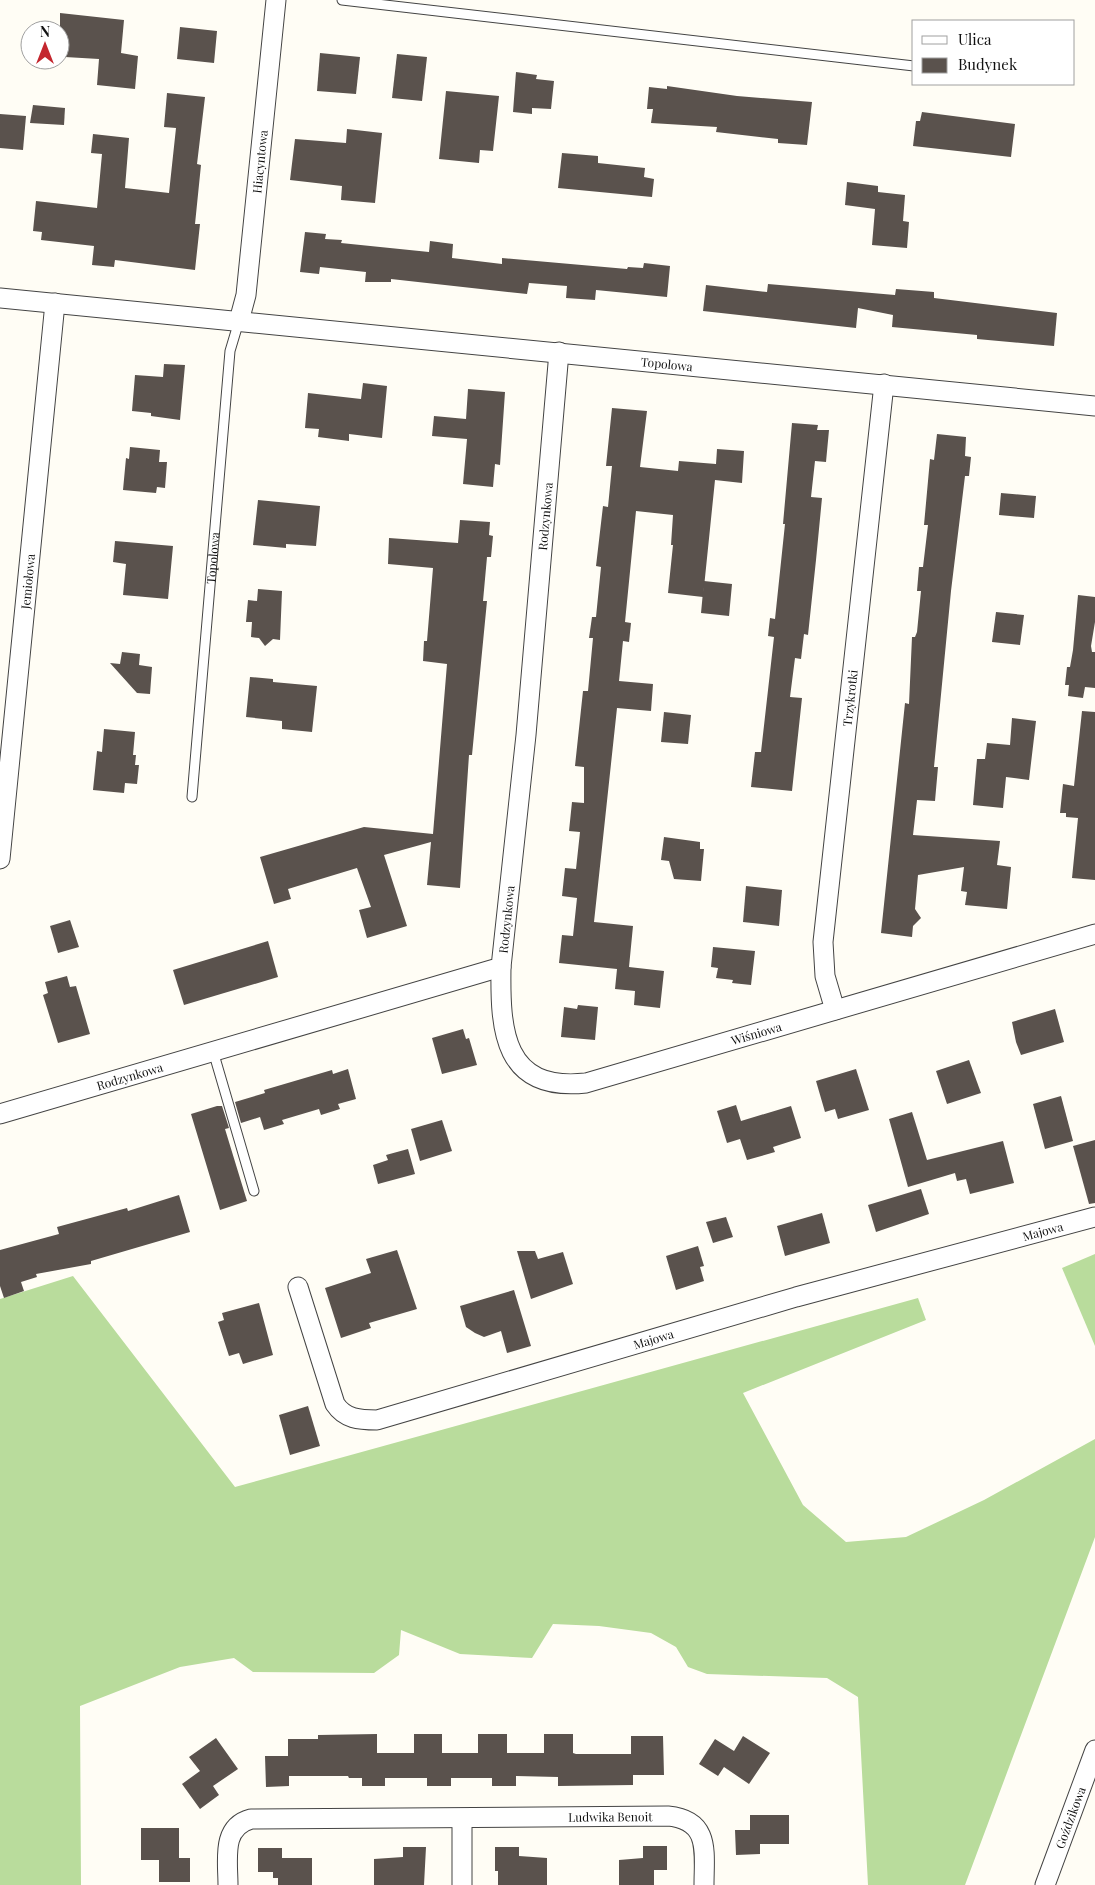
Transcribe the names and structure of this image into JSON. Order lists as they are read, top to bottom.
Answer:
{
  "streets": {
    "street": [
      "Hiacyntowa",
      "Topolowa",
      "Rodzynkowa",
      "Jemiołowa",
      "Trzykrotki",
      "Wiśniowa",
      "Majowa",
      "Ludwika Benoit",
      "Goździkowa"
    ]
  },
  "crossings": [
    ["Hiacyntowa", "Topolowa"],
    ["Topolowa", "Rodzynkowa"],
    ["Topolowa", "Jemiołowa"],
    ["Topolowa", "Trzykrotki"],
    ["Rodzynkowa", "Wiśniowa"],
    ["Trzykrotki", "Wiśniowa"]
  ],
  "legend": ["Ulica", "Budynek"],
  "north": "top"
}
